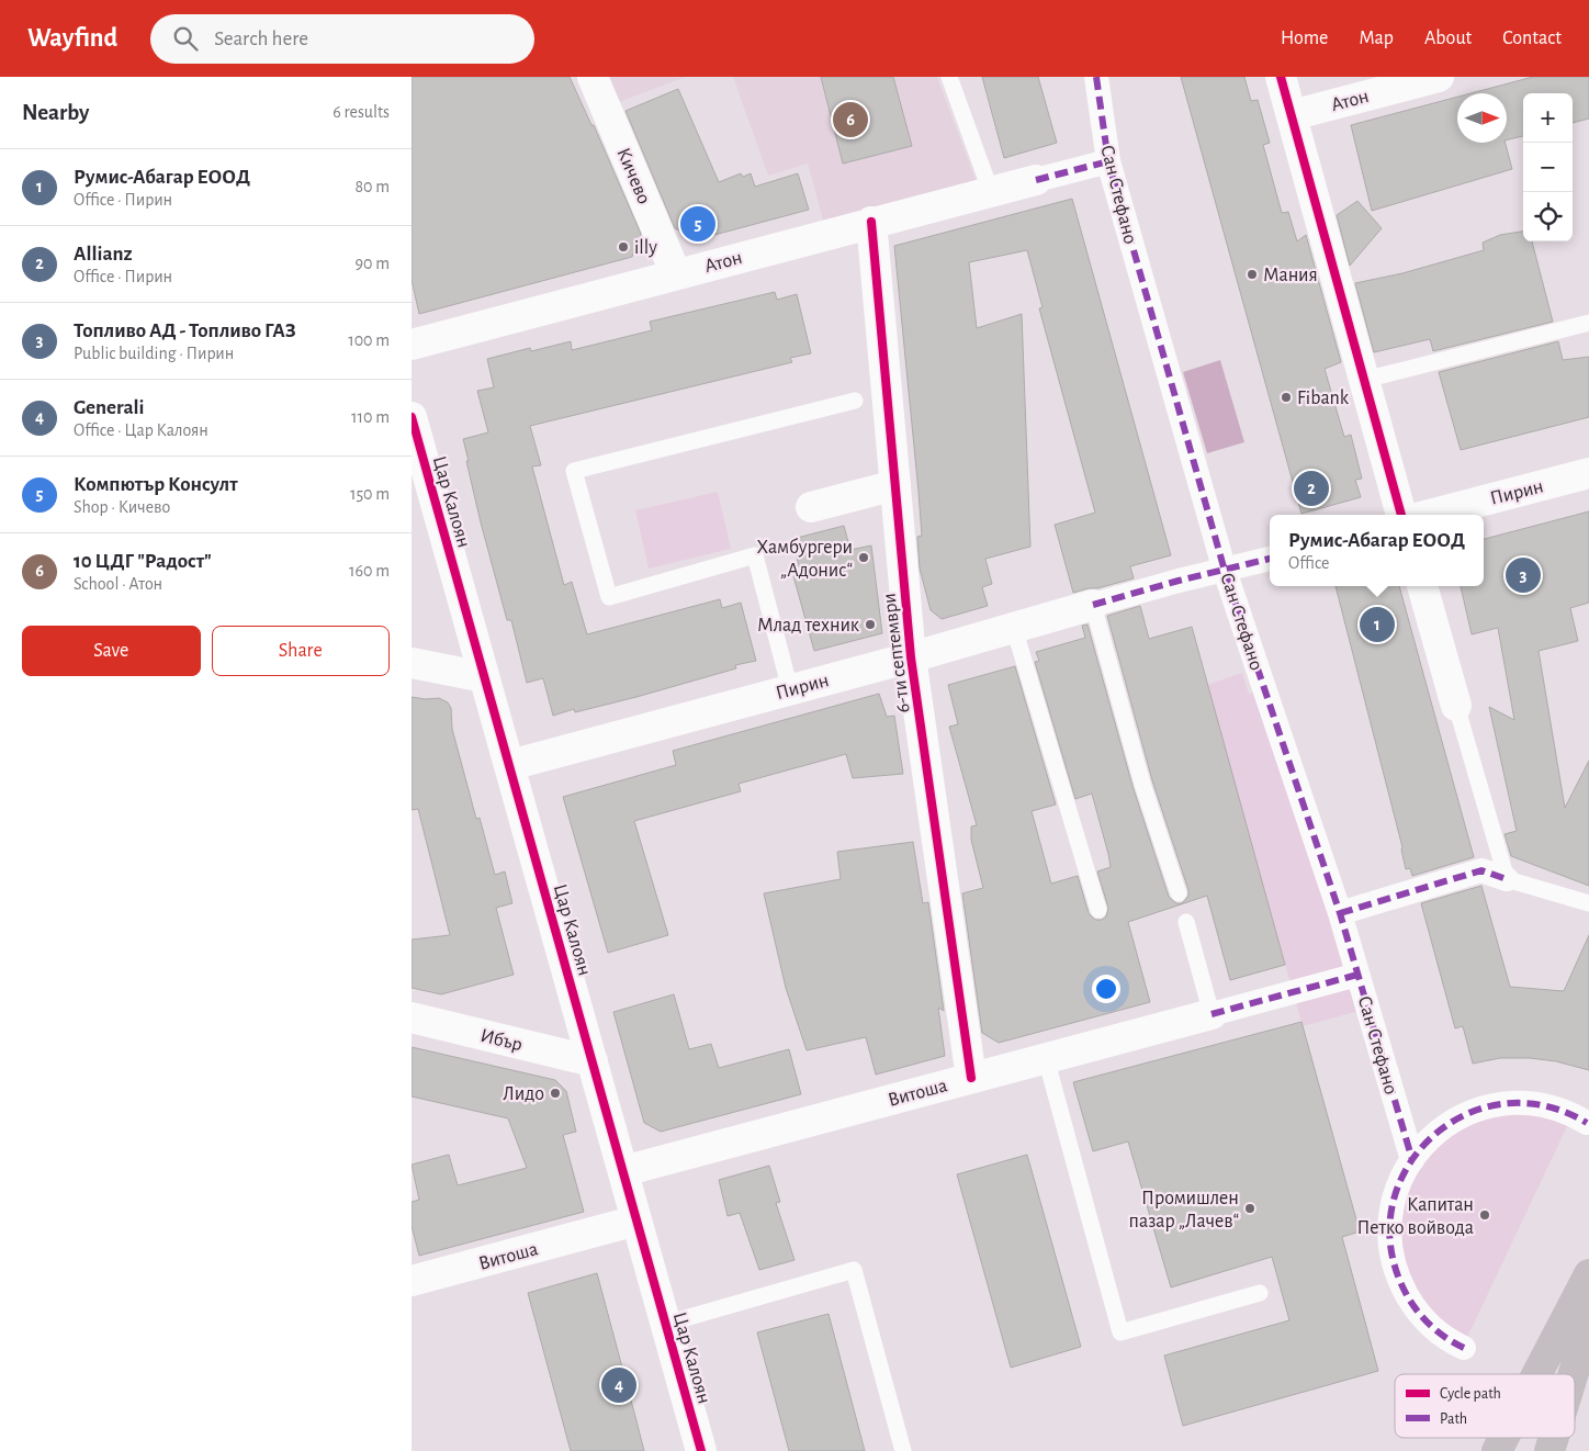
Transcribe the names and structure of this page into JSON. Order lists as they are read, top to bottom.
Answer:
{
  "streets": {
    "street": [
      "Атон",
      "Кичево",
      "Сан Стефано",
      "Пирин",
      "Цар Калоян",
      "6-ти септември",
      "Ибър",
      "Витоша"
    ]
  },
  "crossings": [
    ["Атон", "Кичево"],
    ["Атон", "6-ти септември"],
    ["Пирин", "Цар Калоян"],
    ["Пирин", "6-ти септември"],
    ["Цар Калоян", "Ибър"],
    ["Цар Калоян", "Витоша"],
    ["6-ти септември", "Витоша"]
  ],
  "places": [
    "illy",
    "Мания",
    "Fibank",
    "Хамбургери „Адонис“",
    "Млад техник",
    "Лидо",
    "Промишлен пазар „Лачев“",
    "Капитан Петко войвода"
  ],
  "legend": ["Cycle path", "Path"],
  "north": "right",
  "page": {
    "header": "Wayfind",
    "search": "Search here",
    "nav": [
      "Home",
      "Map",
      "About",
      "Contact"
    ],
    "heading": ["Nearby", "6 results"],
    "map_buttons": ["+", "−"],
    "pins": [
      "6",
      "5",
      "2",
      "3",
      "1",
      "4"
    ],
    "list": [
      {
        "mark": "1",
        "name": "Румис-Абагар ЕООД",
        "note": "Office · Пирин",
        "value": "80 m"
      },
      {
        "mark": "2",
        "name": "Allianz",
        "note": "Office · Пирин",
        "value": "90 m"
      },
      {
        "mark": "3",
        "name": "Топливо АД - Топливо ГАЗ",
        "note": "Public building · Пирин",
        "value": "100 m"
      },
      {
        "mark": "4",
        "name": "Generali",
        "note": "Office · Цар Калоян",
        "value": "110 m"
      },
      {
        "mark": "5",
        "name": "Компютър Консулт",
        "note": "Shop · Кичево",
        "value": "150 m"
      },
      {
        "mark": "6",
        "name": "10 ЦДГ \"Радост\"",
        "note": "School · Атон",
        "value": "160 m"
      }
    ],
    "popup": ["Румис-Абагар ЕООД", "Office"],
    "buttons": ["Save", "Share"]
  }
}
